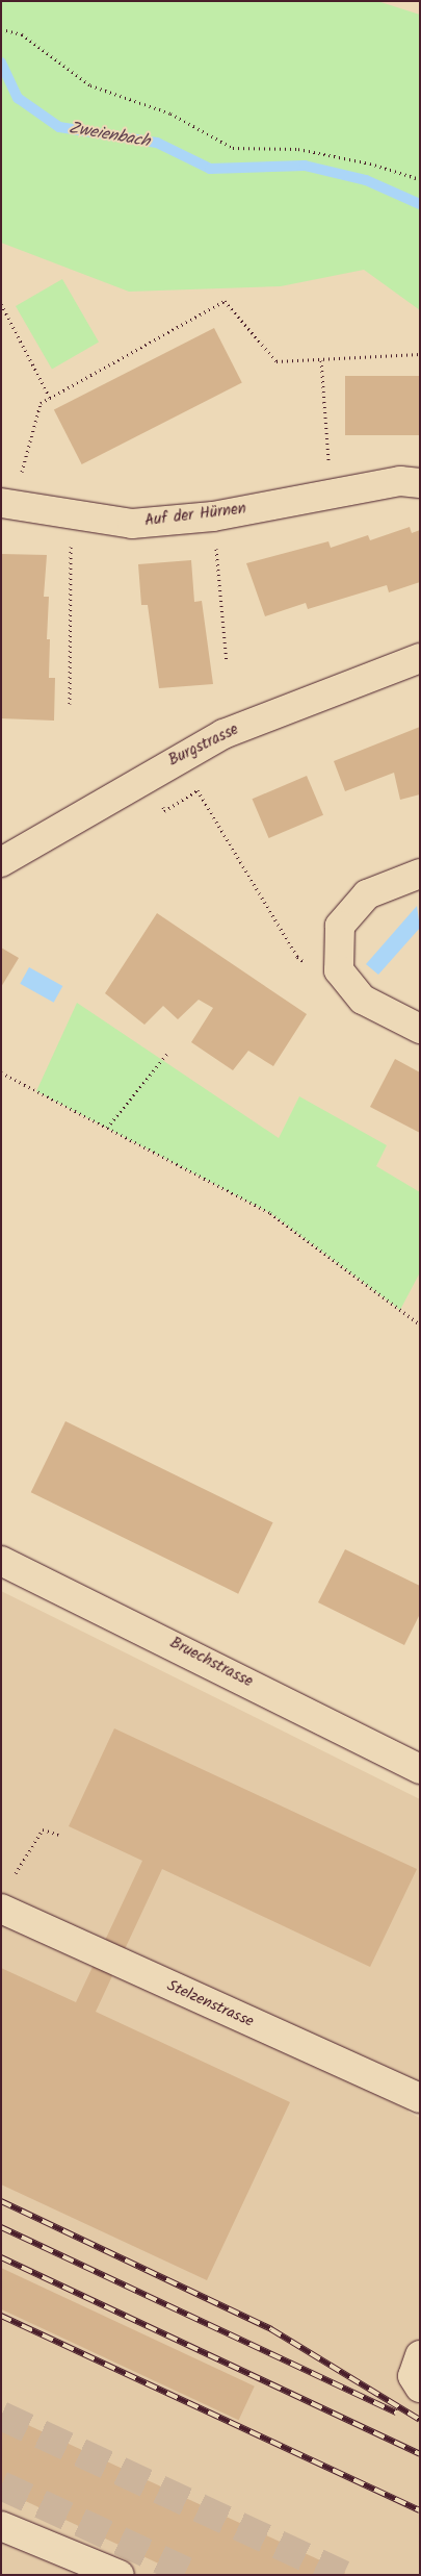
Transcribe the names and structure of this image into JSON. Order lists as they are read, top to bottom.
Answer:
{
  "streets": {
    "street": [
      "Auf der Hürnen",
      "Burgstrasse",
      "Bruechstrasse",
      "Stelzenstrasse"
    ]
  },
  "water": ["Zweienbach"]
}
